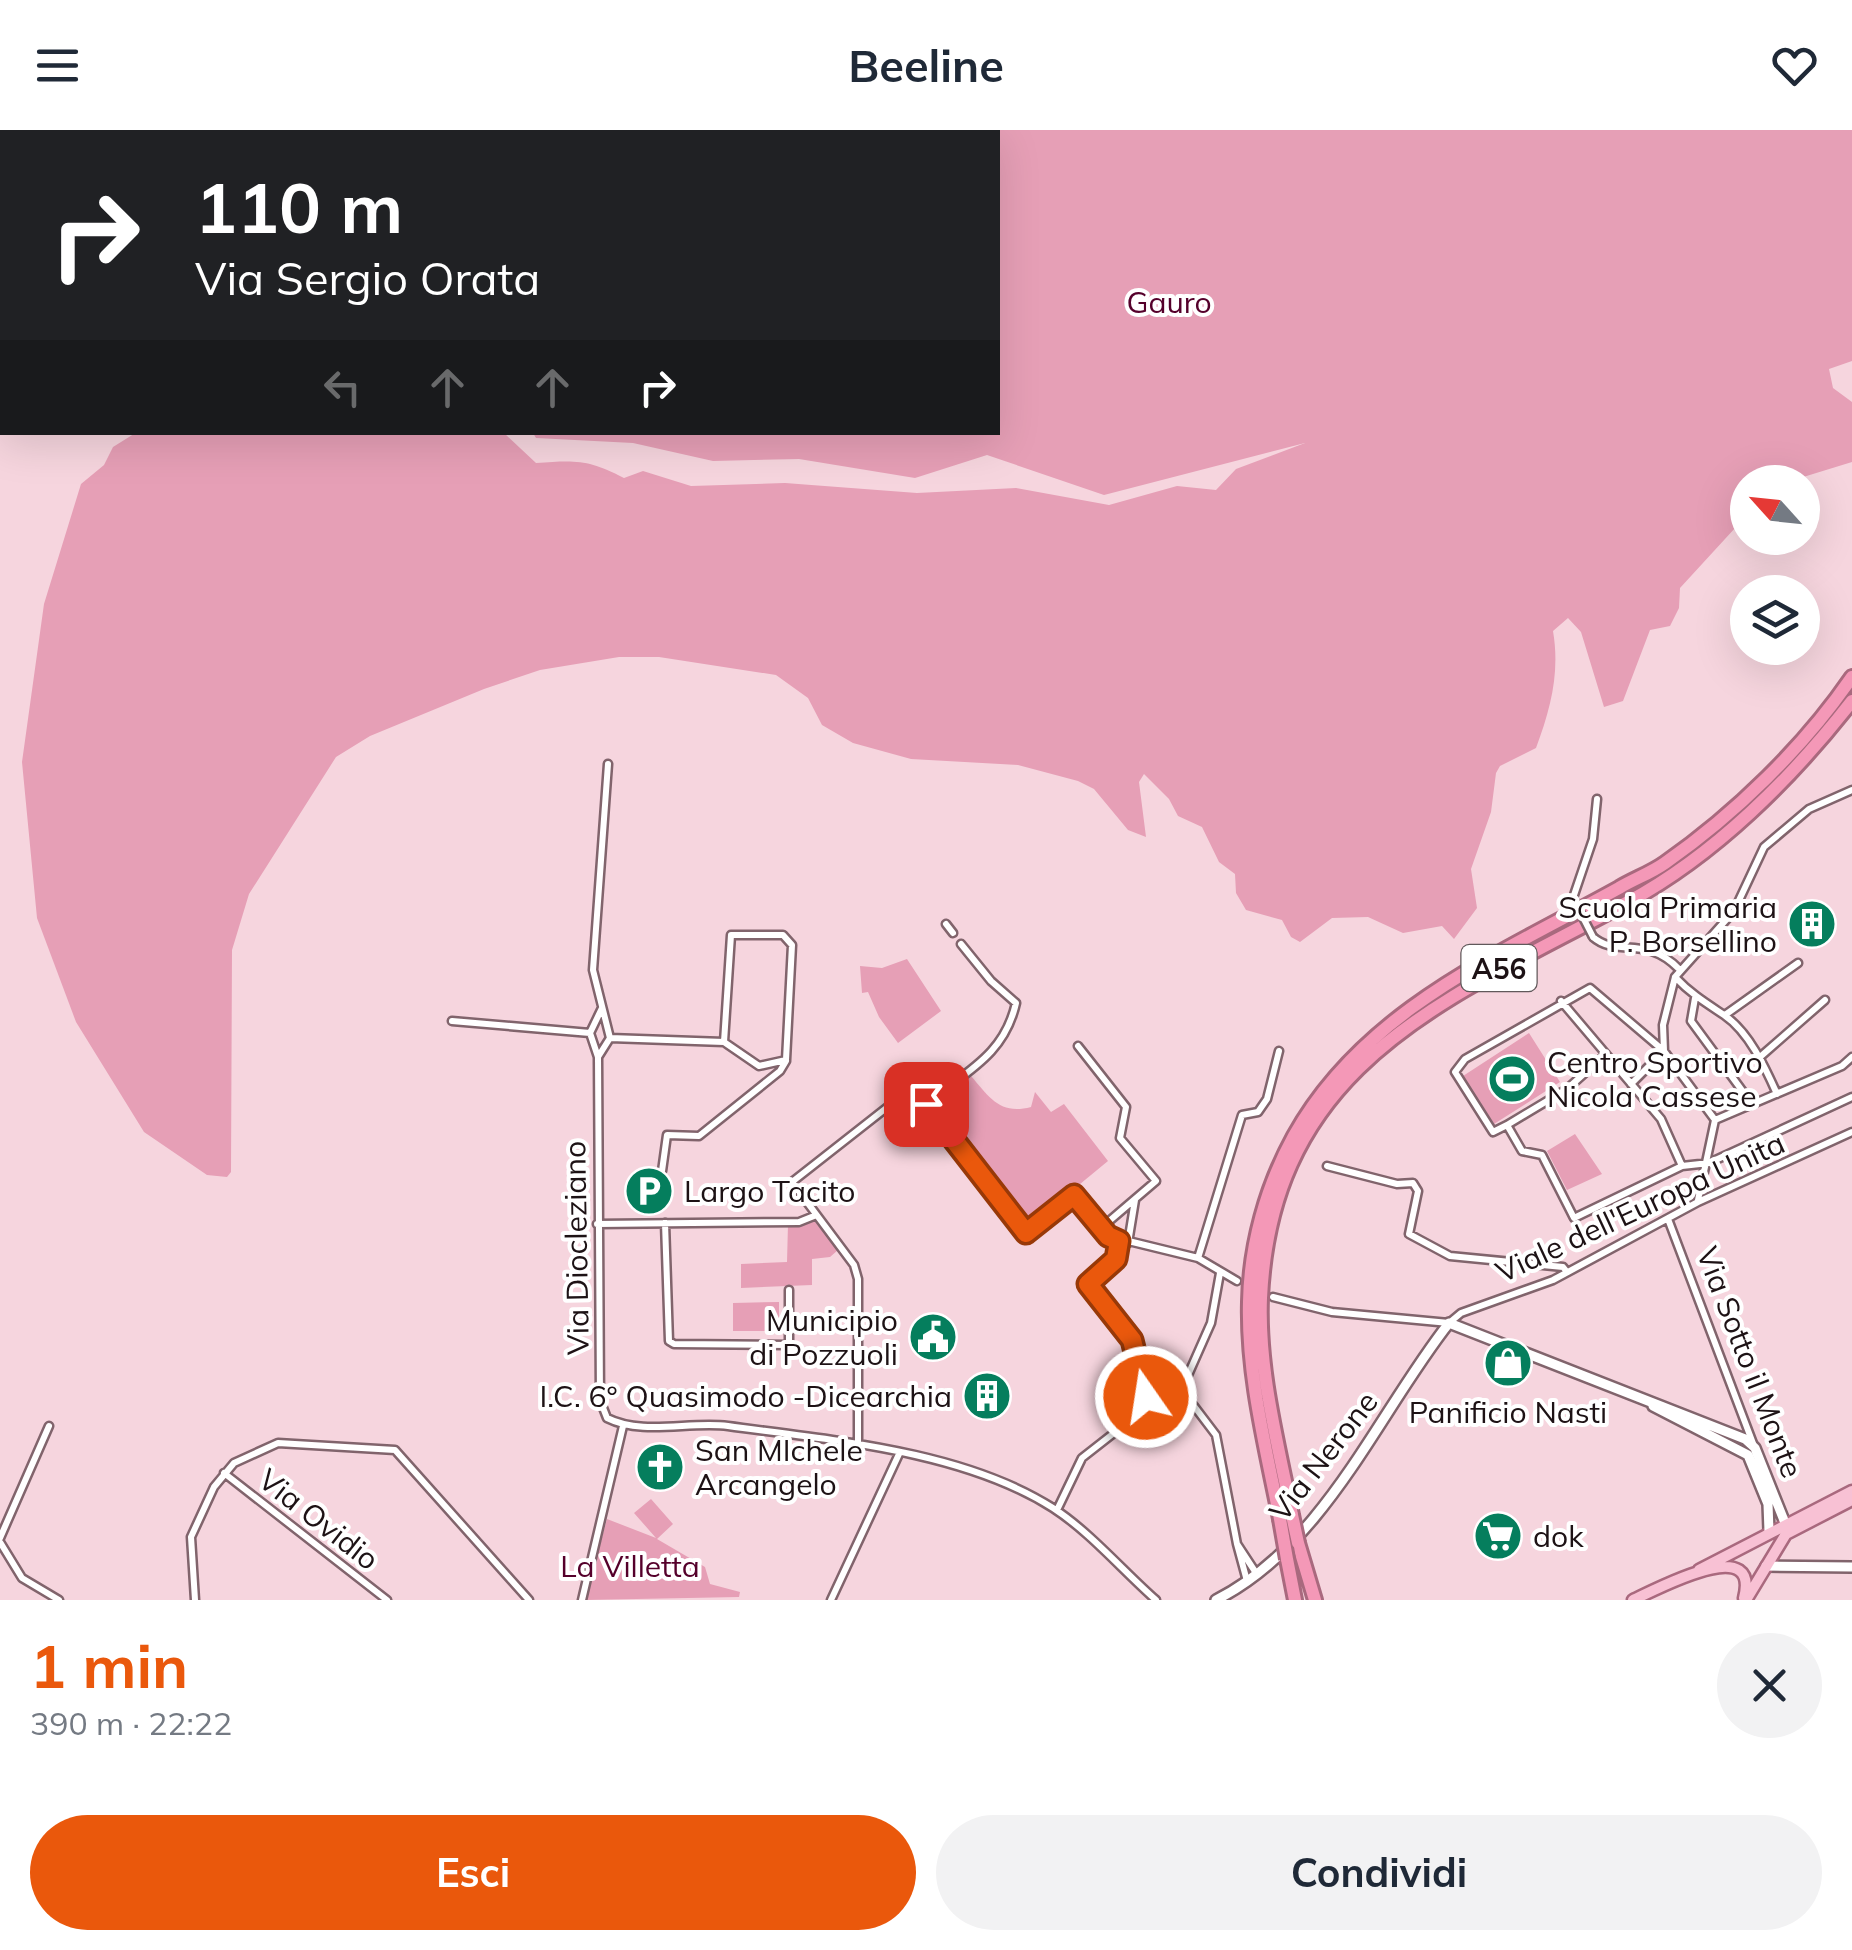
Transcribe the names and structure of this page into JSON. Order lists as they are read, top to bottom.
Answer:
{
  "streets": {
    "highway": ["A56"],
    "street": [
      "Viale dell'Europa Unita",
      "Via Diocleziano",
      "Via Sotto il Monte",
      "Via Nerone",
      "Via Ovidio"
    ]
  },
  "crossings": [
    ["Viale dell'Europa Unita", "Via Sotto il Monte"],
    ["Viale dell'Europa Unita", "Via Nerone"]
  ],
  "parks": ["Gauro", "La Villetta"],
  "places": {
    "building": ["Scuola Primaria P. Borsellino", "I.C. 6° Quasimodo -Dicearchia"],
    "sports": ["Centro Sportivo Nicola Cassese"],
    "parking": ["Largo Tacito"],
    "public building": ["Municipio di Pozzuoli"],
    "shop": ["Panificio Nasti"],
    "church": ["San MIchele Arcangelo"],
    "supermarket": ["dok"]
  },
  "north": "top left",
  "page": {
    "header": "Beeline",
    "turn": ["110 m", "Via Sergio Orata"],
    "heading": ["1 min", "390 m · 22:22"],
    "buttons": ["Esci", "Condividi"]
  }
}
